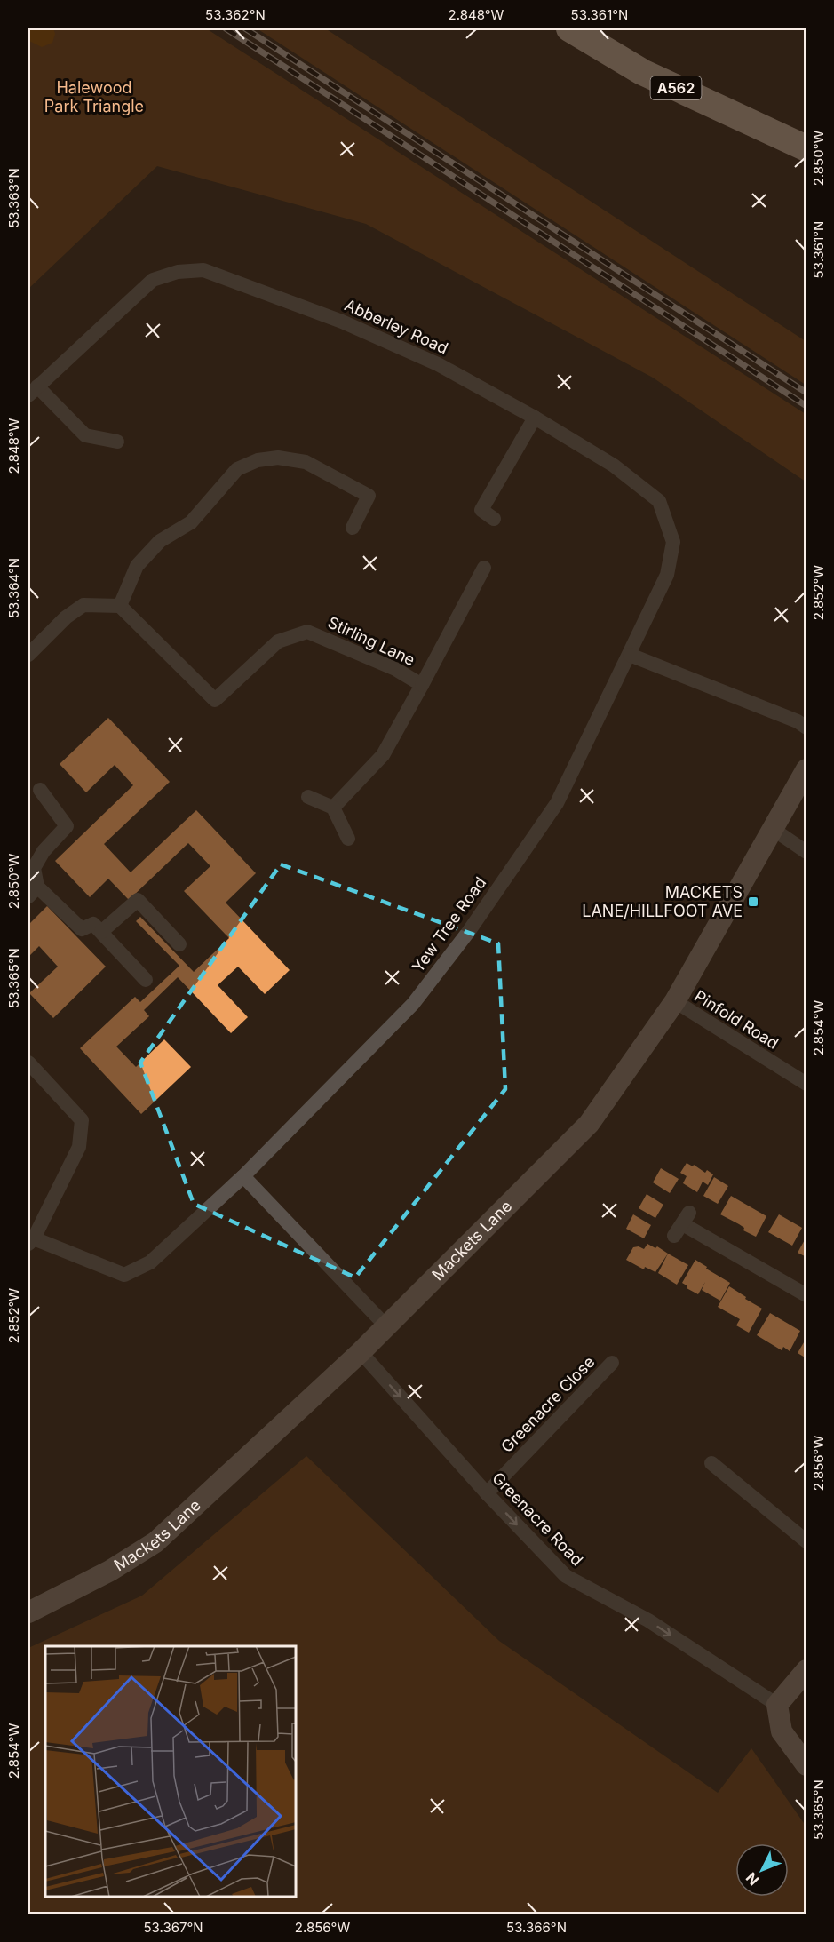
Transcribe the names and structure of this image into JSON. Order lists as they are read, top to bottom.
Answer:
{
  "streets": {
    "highway": ["A562"],
    "street": [
      "Abberley Road",
      "Stirling Lane",
      "Yew Tree Road",
      "Pinfold Road",
      "Mackets Lane",
      "Greenacre Close",
      "Greenacre Road"
    ]
  },
  "crossings": [
    ["Abberley Road", "Yew Tree Road"],
    ["Pinfold Road", "Mackets Lane"],
    ["Mackets Lane", "Greenacre Road"],
    ["Greenacre Close", "Greenacre Road"]
  ],
  "one_way": ["Greenacre Road"],
  "parks": ["Halewood Park Triangle"],
  "places": {
    "transit": ["MACKETS LANE/HILLFOOT AVE"]
  },
  "north": "bottom left",
  "coordinates": [
    "53.362°N",
    "2.848°W",
    "53.361°N",
    "2.850°W",
    "53.363°N",
    "53.364°N",
    "2.852°W",
    "53.365°N",
    "2.854°W",
    "2.856°W",
    "53.367°N",
    "53.366°N"
  ]
}
